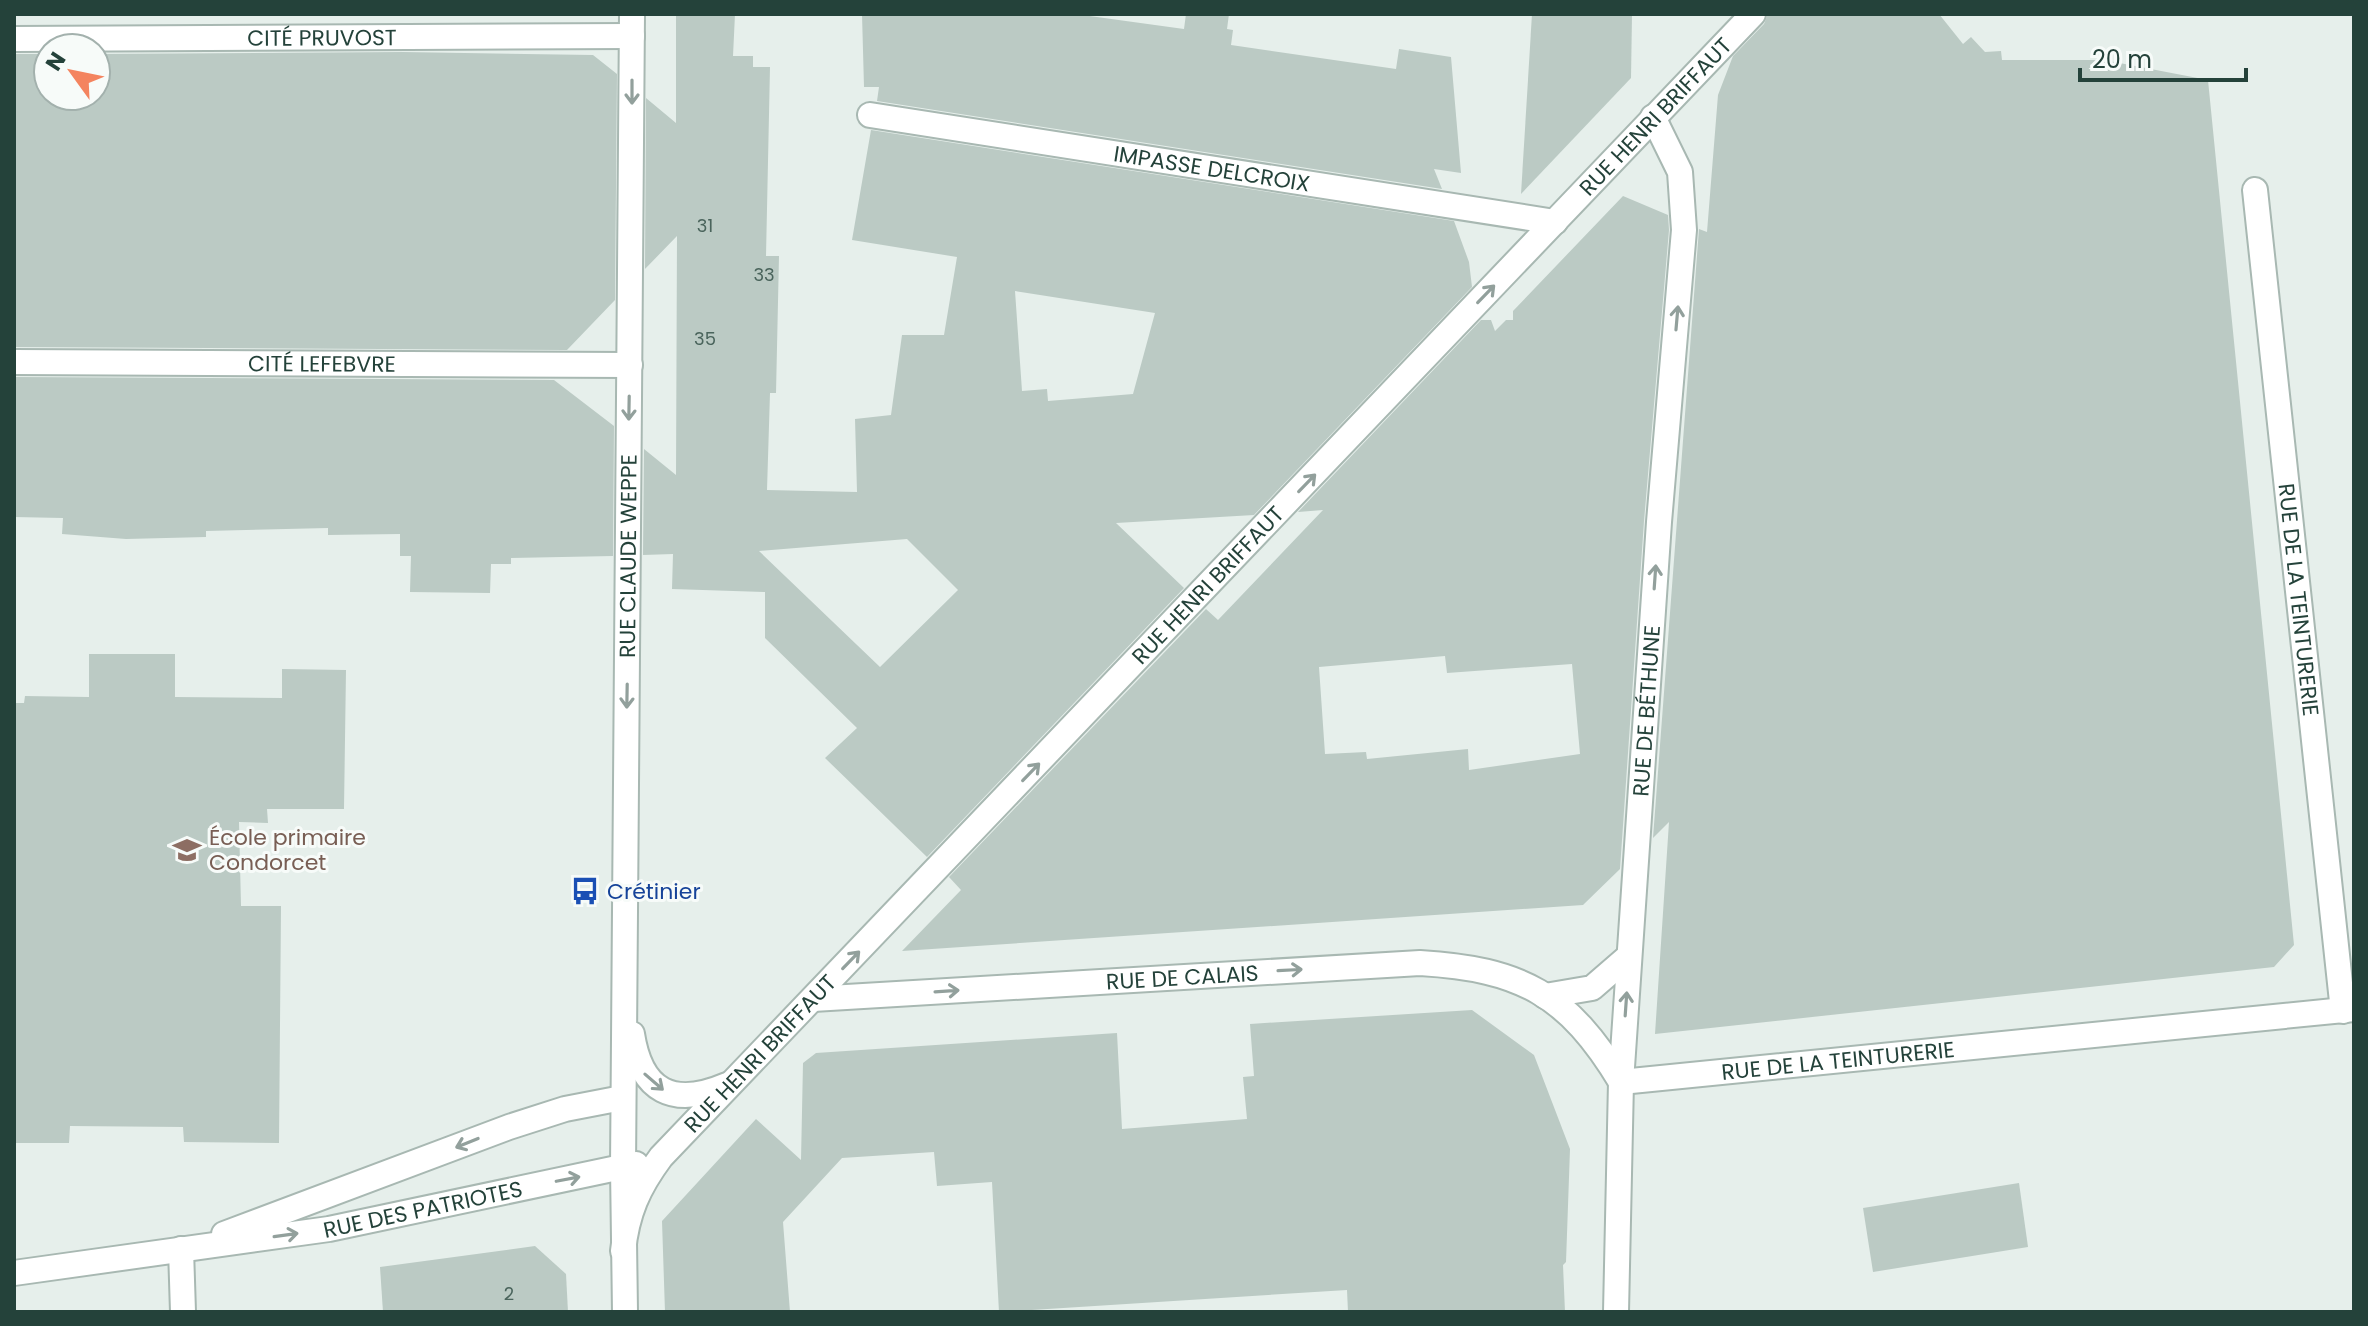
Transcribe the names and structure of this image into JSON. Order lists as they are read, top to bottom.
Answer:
{
  "streets": {
    "street": [
      "CITÉ PRUVOST",
      "RUE HENRI BRIFFAUT",
      "IMPASSE DELCROIX",
      "CITÉ LEFEBVRE",
      "RUE CLAUDE WEPPE",
      "RUE DE LA TEINTURERIE",
      "RUE DE BÉTHUNE",
      "RUE DE CALAIS",
      "RUE DES PATRIOTES"
    ]
  },
  "crossings": [
    ["CITÉ PRUVOST", "RUE CLAUDE WEPPE"],
    ["RUE HENRI BRIFFAUT", "IMPASSE DELCROIX"],
    ["RUE HENRI BRIFFAUT", "RUE CLAUDE WEPPE"],
    ["RUE HENRI BRIFFAUT", "RUE DE BÉTHUNE"],
    ["RUE HENRI BRIFFAUT", "RUE DE CALAIS"],
    ["RUE HENRI BRIFFAUT", "RUE DES PATRIOTES"],
    ["CITÉ LEFEBVRE", "RUE CLAUDE WEPPE"],
    ["RUE CLAUDE WEPPE", "RUE DES PATRIOTES"],
    ["RUE DE LA TEINTURERIE", "RUE DE BÉTHUNE"],
    ["RUE DE LA TEINTURERIE", "RUE DE CALAIS"],
    ["RUE DE BÉTHUNE", "RUE DE CALAIS"]
  ],
  "one_way": [
    "RUE HENRI BRIFFAUT",
    "RUE CLAUDE WEPPE",
    "RUE DE BÉTHUNE",
    "RUE DE CALAIS"
  ],
  "places": {
    "school or university": ["École primaire Condorcet"],
    "bus stop": ["Crétinier"]
  },
  "house_numbers": [
    "31",
    "33",
    "35",
    "2"
  ],
  "scale_bar": "20 m",
  "north": "top left"
}
